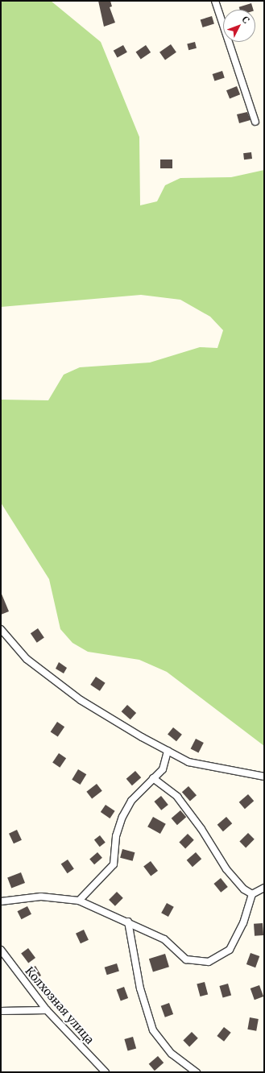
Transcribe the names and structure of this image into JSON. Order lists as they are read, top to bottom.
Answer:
{
  "streets": {
    "street": ["Колхозная улица"]
  },
  "north": "top right"
}
